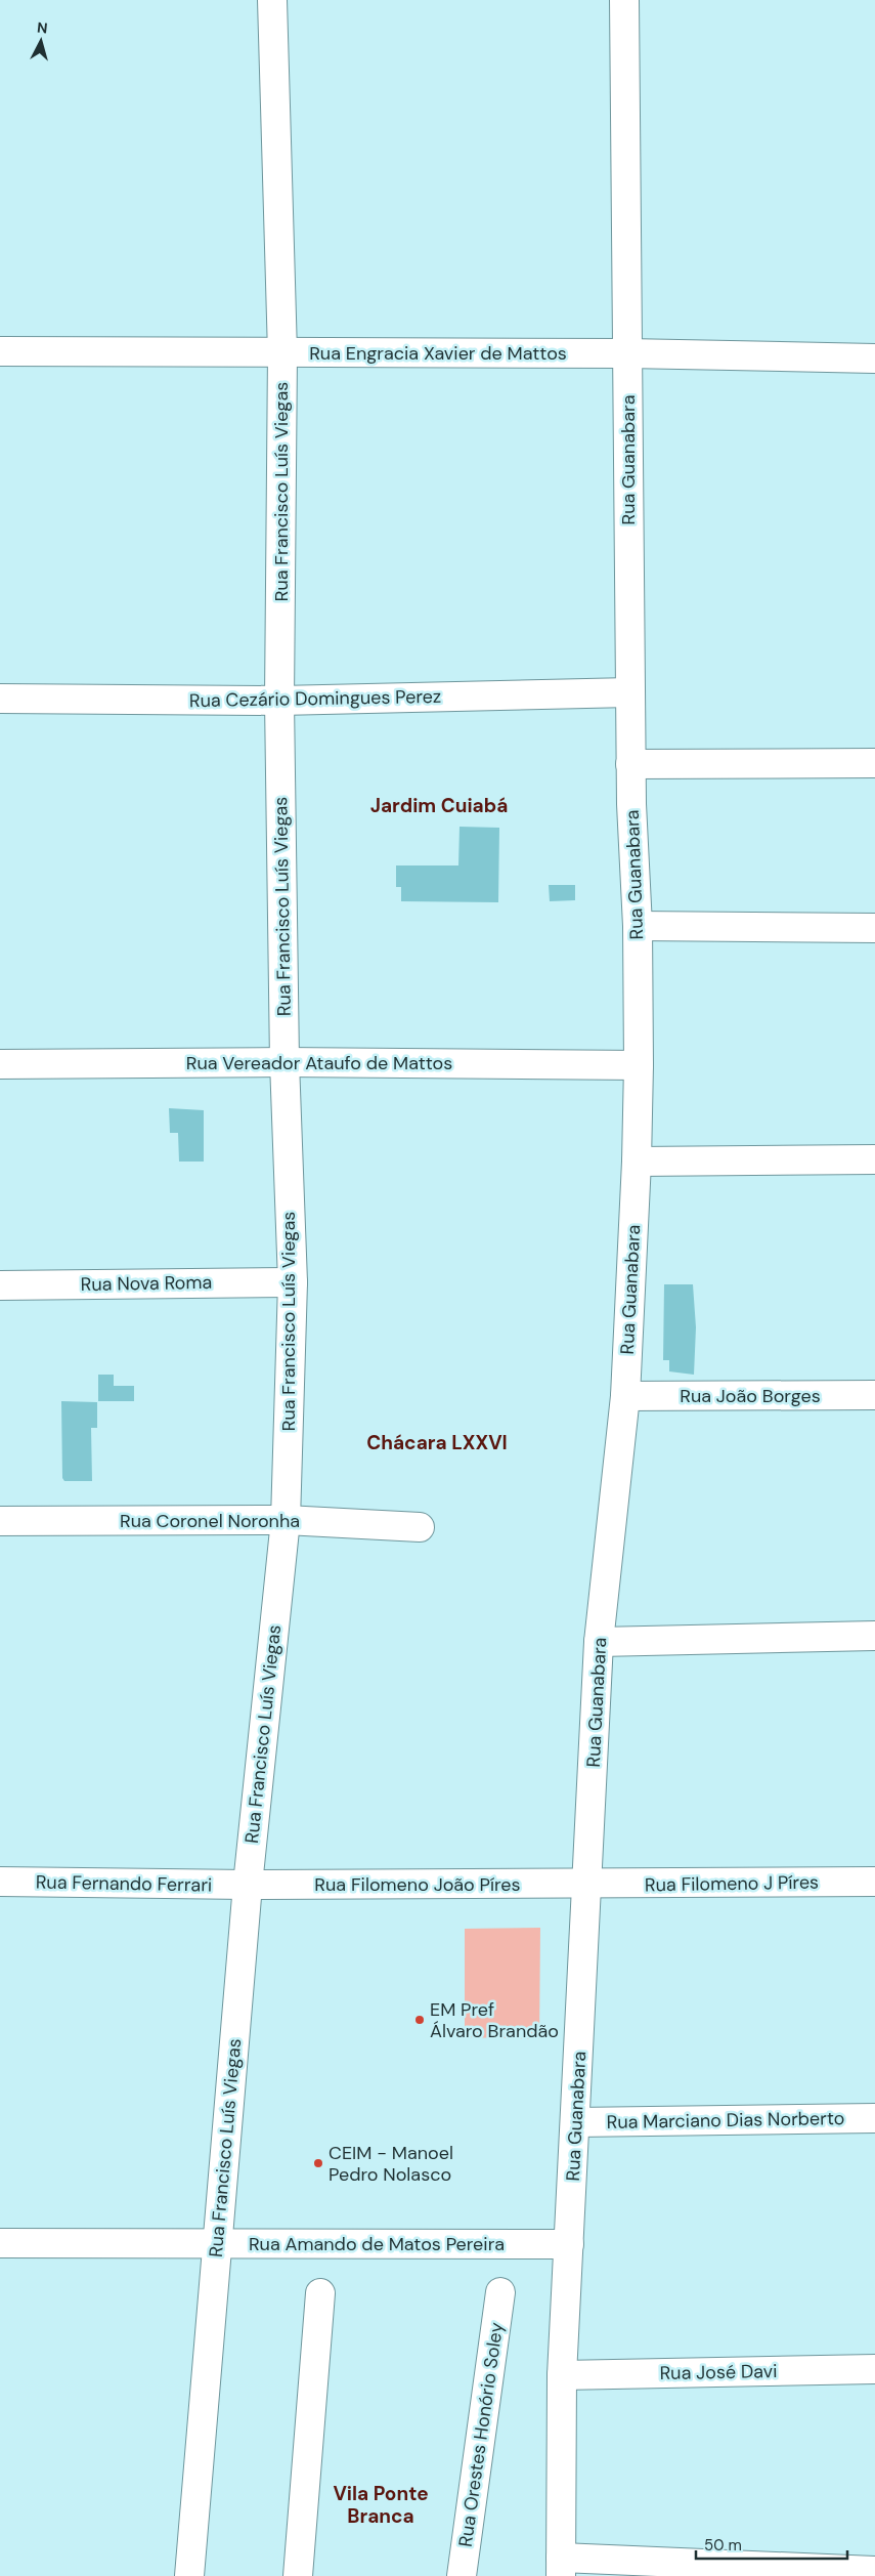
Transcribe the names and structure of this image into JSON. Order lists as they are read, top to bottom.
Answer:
{
  "streets": {
    "street": [
      "Rua Engracia Xavier de Mattos",
      "Rua Guanabara",
      "Rua Francisco Luís Viegas",
      "Rua Cezário Domingues Perez",
      "Rua Vereador Ataufo de Mattos",
      "Rua Nova Roma",
      "Rua João Borges",
      "Rua Coronel Noronha",
      "Rua Fernando Ferrari",
      "Rua Filomeno J Píres",
      "Rua Filomeno João Píres",
      "Rua Marciano Dias Norberto",
      "Rua Amando de Matos Pereira",
      "Rua José Davi",
      "Rua Orestes Honório Soley"
    ]
  },
  "crossings": [
    ["Rua Engracia Xavier de Mattos", "Rua Guanabara"],
    ["Rua Engracia Xavier de Mattos", "Rua Francisco Luís Viegas"],
    ["Rua Guanabara", "Rua Cezário Domingues Perez"],
    ["Rua Guanabara", "Rua Vereador Ataufo de Mattos"],
    ["Rua Guanabara", "Rua João Borges"],
    ["Rua Guanabara", "Rua Filomeno J Píres"],
    ["Rua Guanabara", "Rua Filomeno João Píres"],
    ["Rua Guanabara", "Rua Marciano Dias Norberto"],
    ["Rua Guanabara", "Rua Amando de Matos Pereira"],
    ["Rua Guanabara", "Rua José Davi"],
    ["Rua Francisco Luís Viegas", "Rua Cezário Domingues Perez"],
    ["Rua Francisco Luís Viegas", "Rua Vereador Ataufo de Mattos"],
    ["Rua Francisco Luís Viegas", "Rua Nova Roma"],
    ["Rua Francisco Luís Viegas", "Rua Coronel Noronha"],
    ["Rua Francisco Luís Viegas", "Rua Fernando Ferrari"],
    ["Rua Francisco Luís Viegas", "Rua Filomeno João Píres"],
    ["Rua Francisco Luís Viegas", "Rua Amando de Matos Pereira"],
    ["Rua Fernando Ferrari", "Rua Filomeno João Píres"],
    ["Rua Filomeno J Píres", "Rua Filomeno João Píres"]
  ],
  "districts": ["Jardim Cuiabá", "Chácara LXXVI", "Vila Ponte Branca"],
  "places": ["EM Pref Álvaro Brandão", "CEIM - Manoel Pedro Nolasco"],
  "scale_bar": "50 m",
  "north": "top"
}
